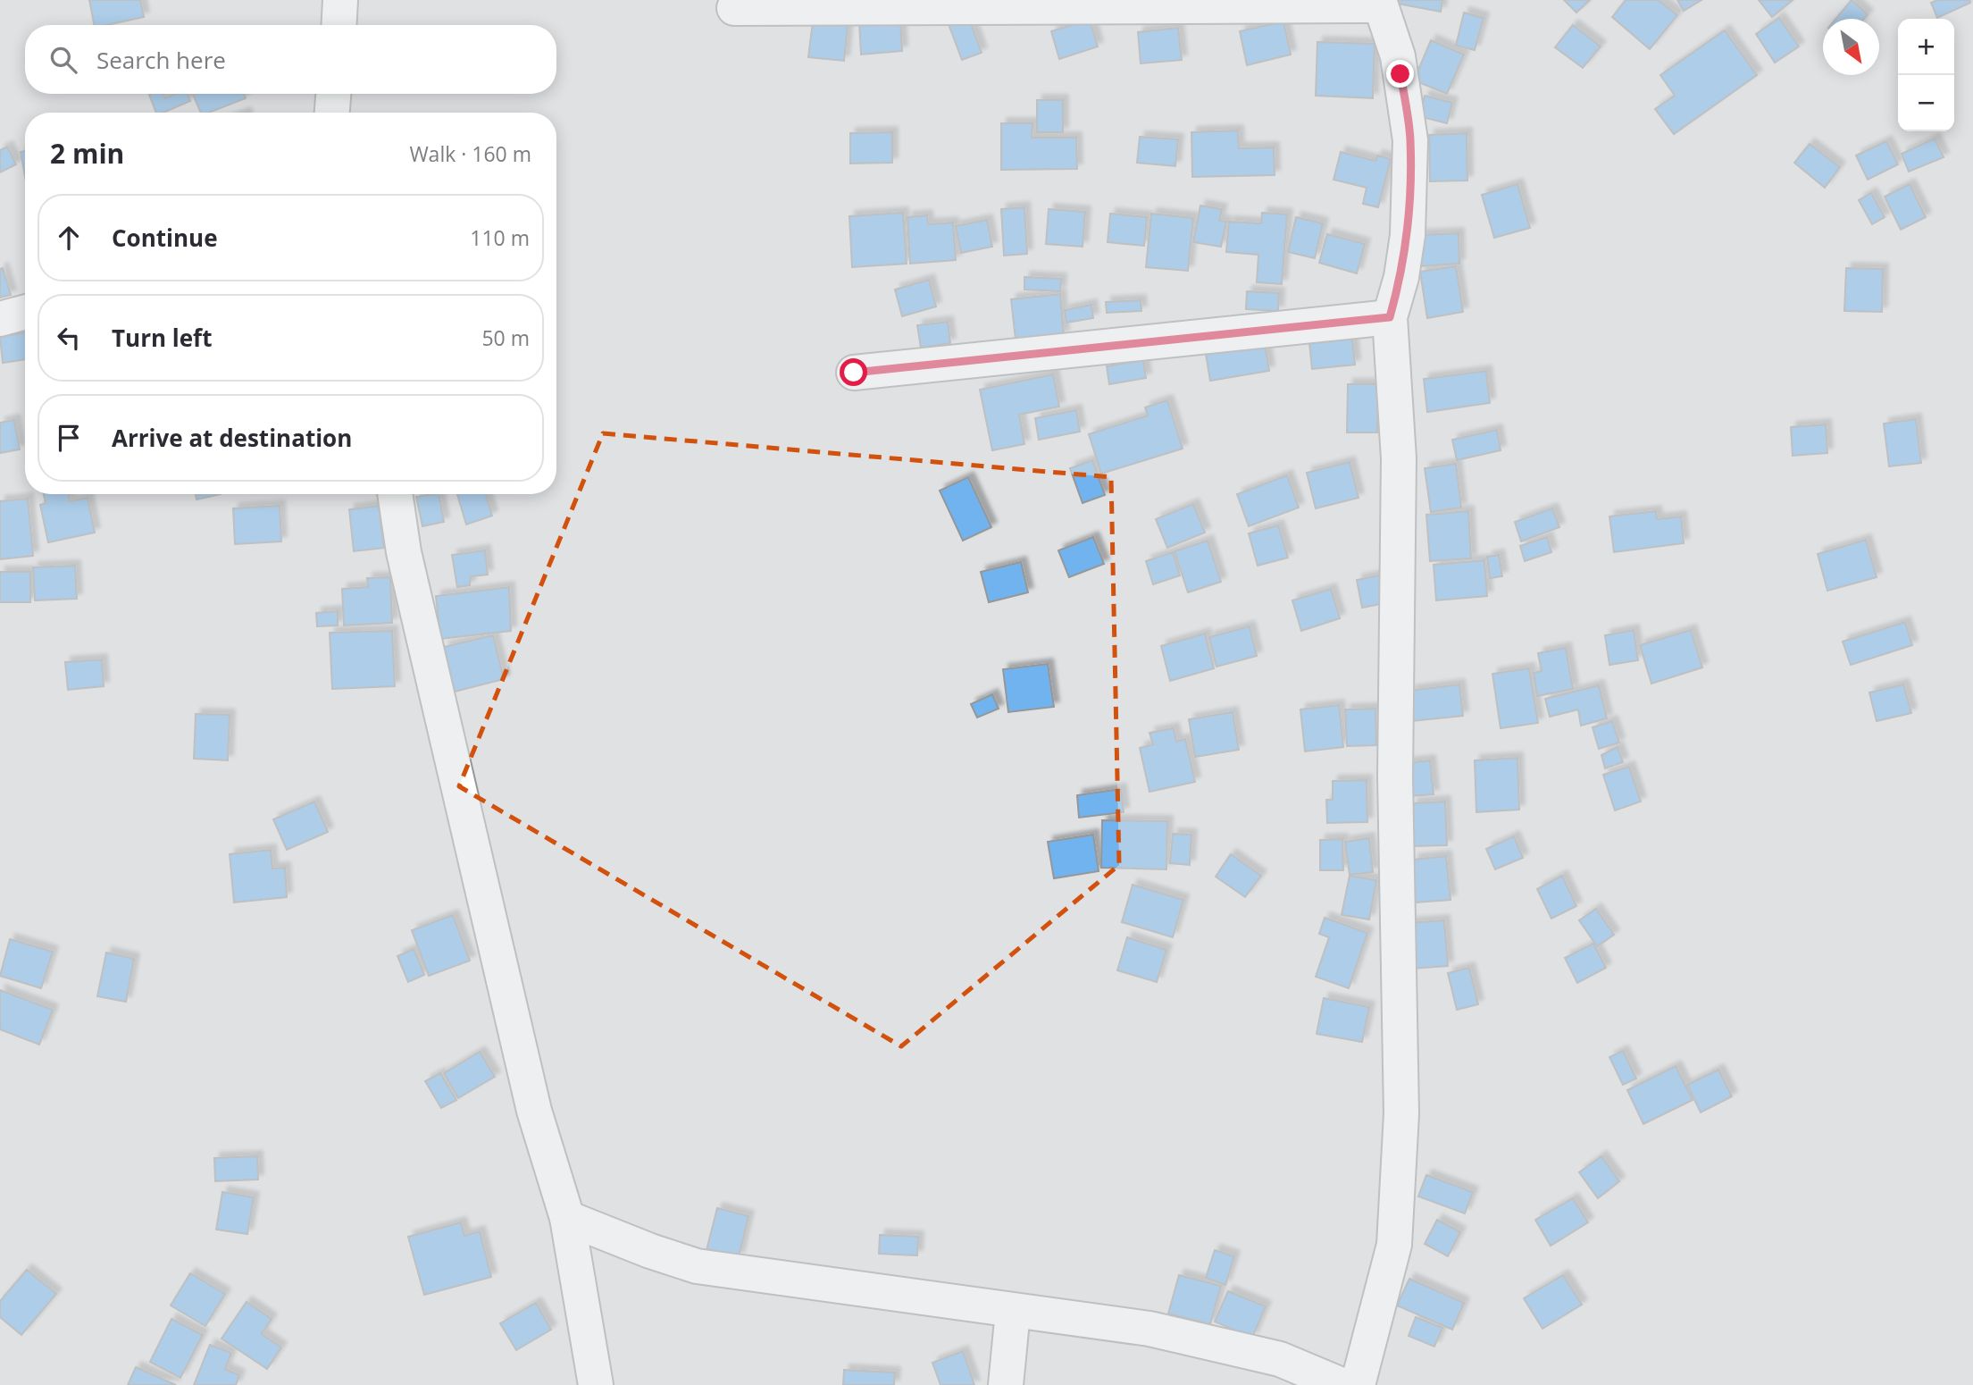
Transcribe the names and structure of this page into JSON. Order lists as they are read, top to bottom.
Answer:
{
  "north": "bottom right",
  "page": {
    "map_buttons": ["+", "−"],
    "search": "Search here",
    "heading": ["2 min", "Walk · 160 m"],
    "list": [
      ["Continue", "110 m"],
      ["Turn left", "50 m"],
      "Arrive at destination"
    ]
  }
}
